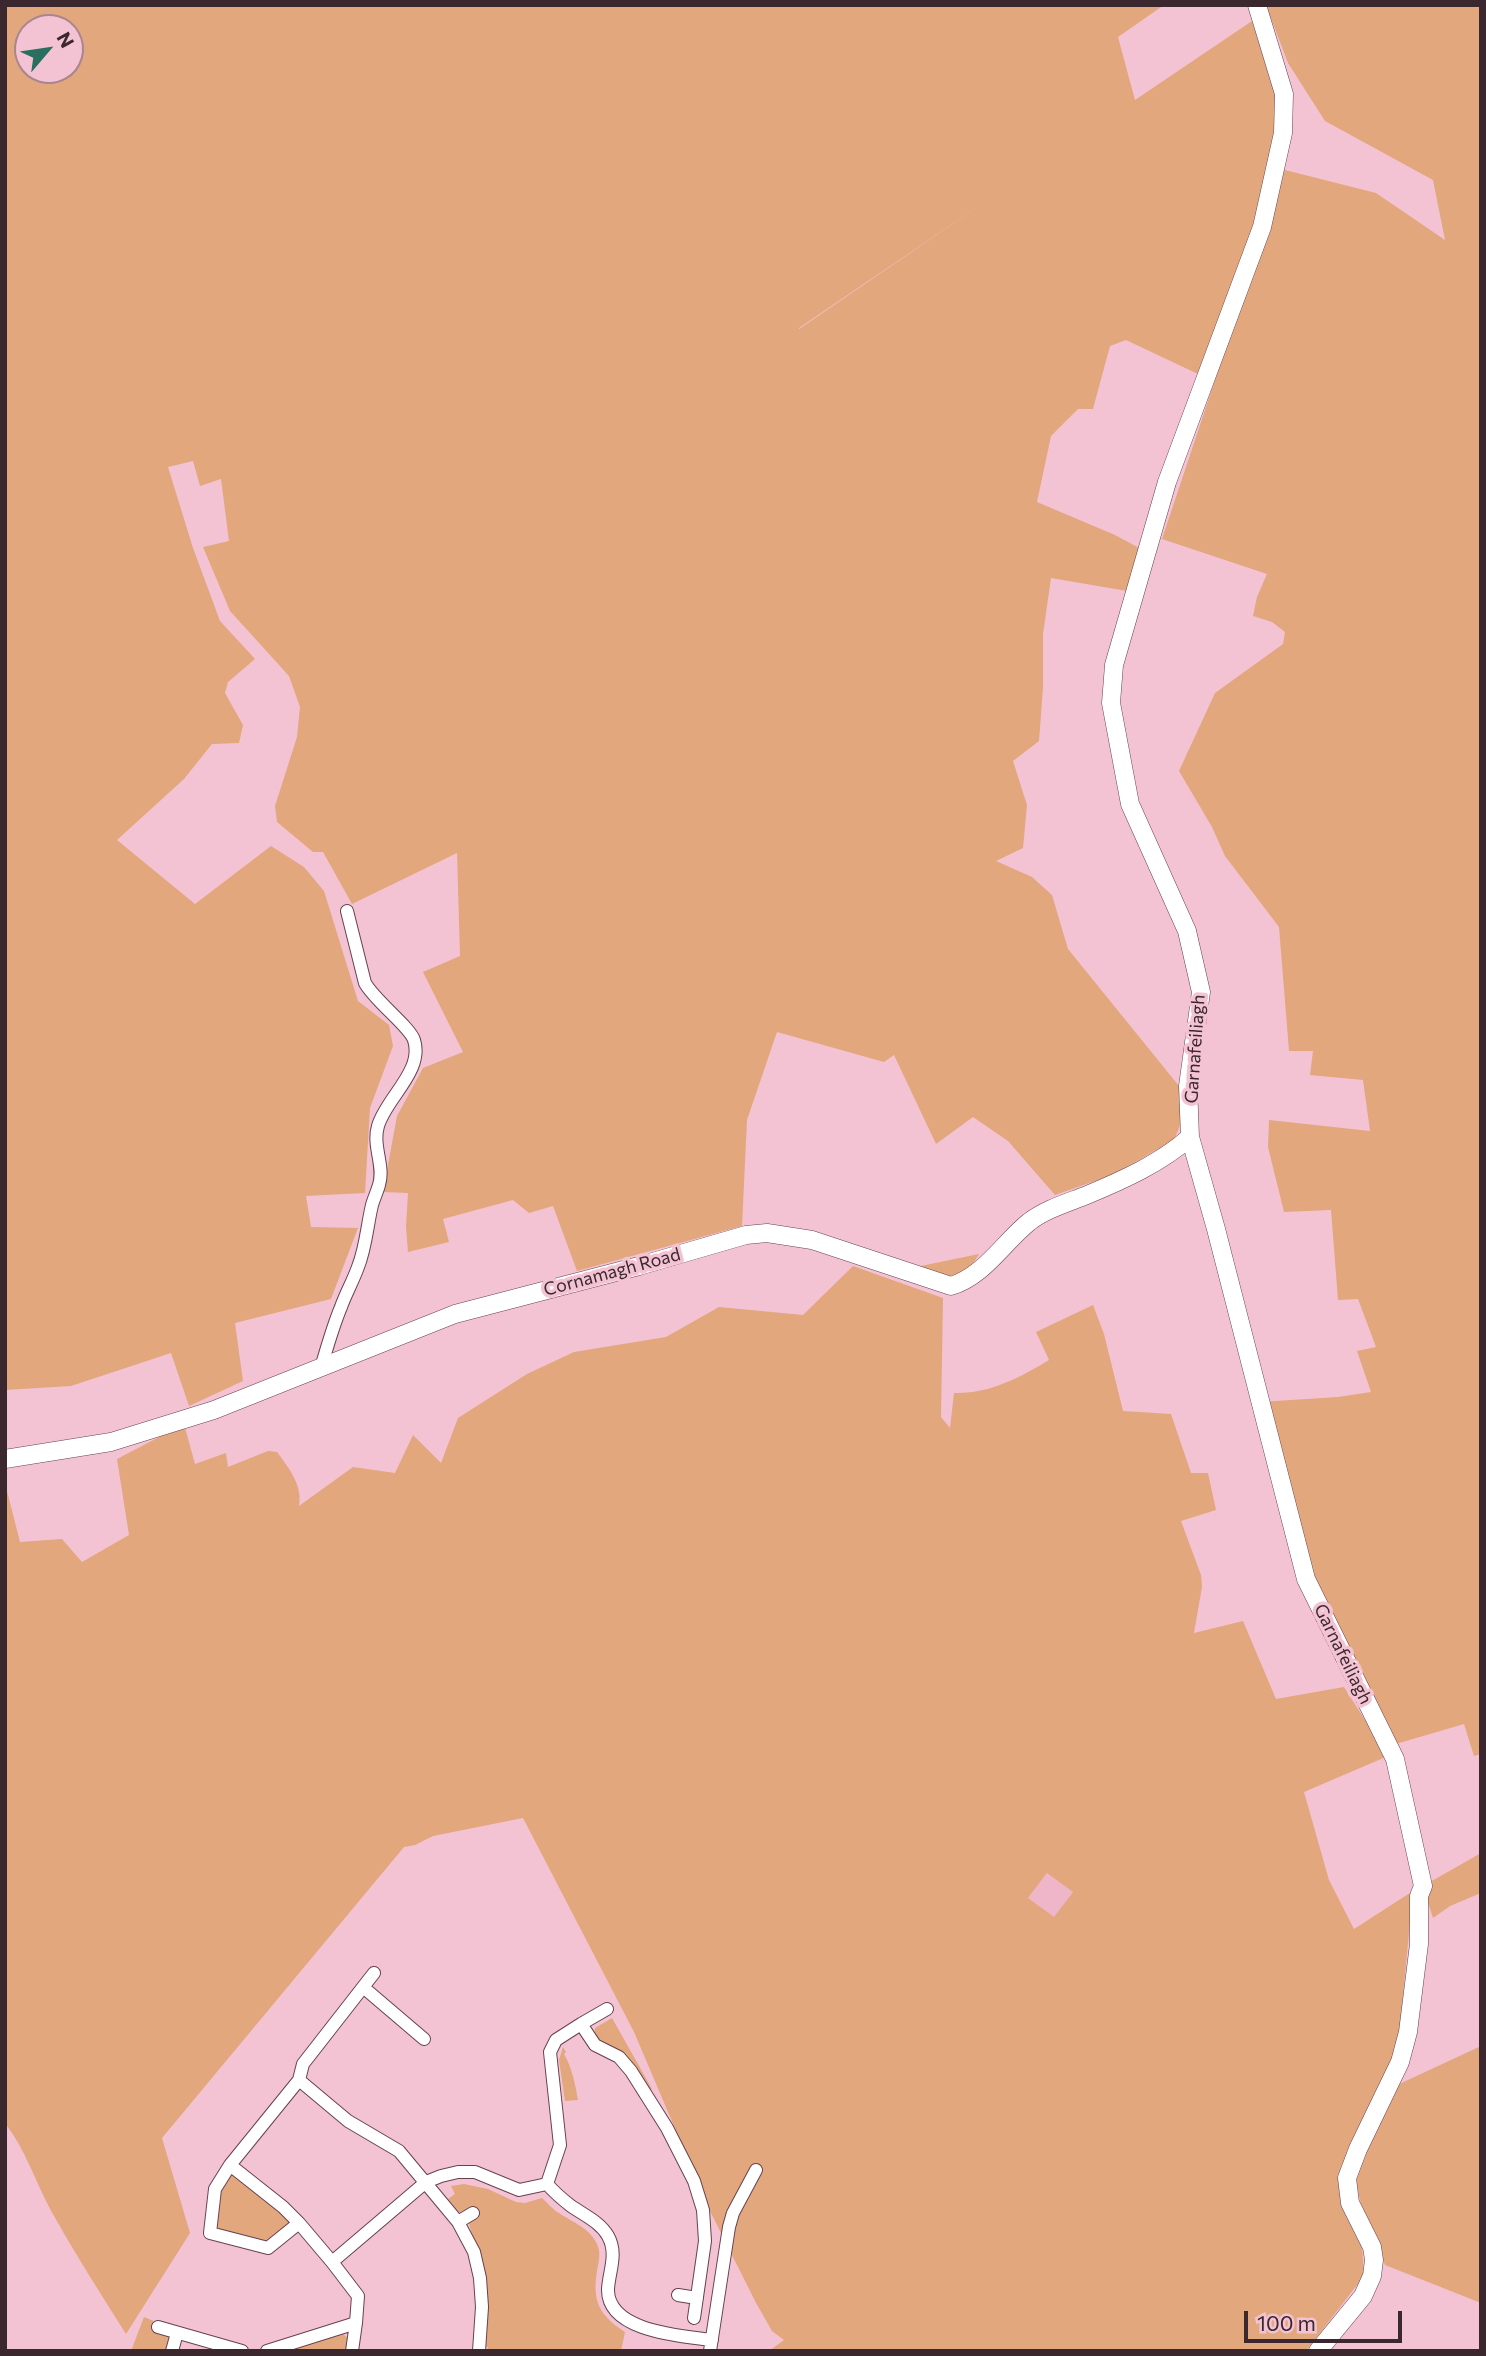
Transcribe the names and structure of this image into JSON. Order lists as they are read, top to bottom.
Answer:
{
  "streets": {
    "street": ["Garnafeiliagh", "Cornamagh Road"]
  },
  "crossings": [
    ["Garnafeiliagh", "Cornamagh Road"]
  ],
  "scale_bar": "100 m",
  "north": "top right"
}
